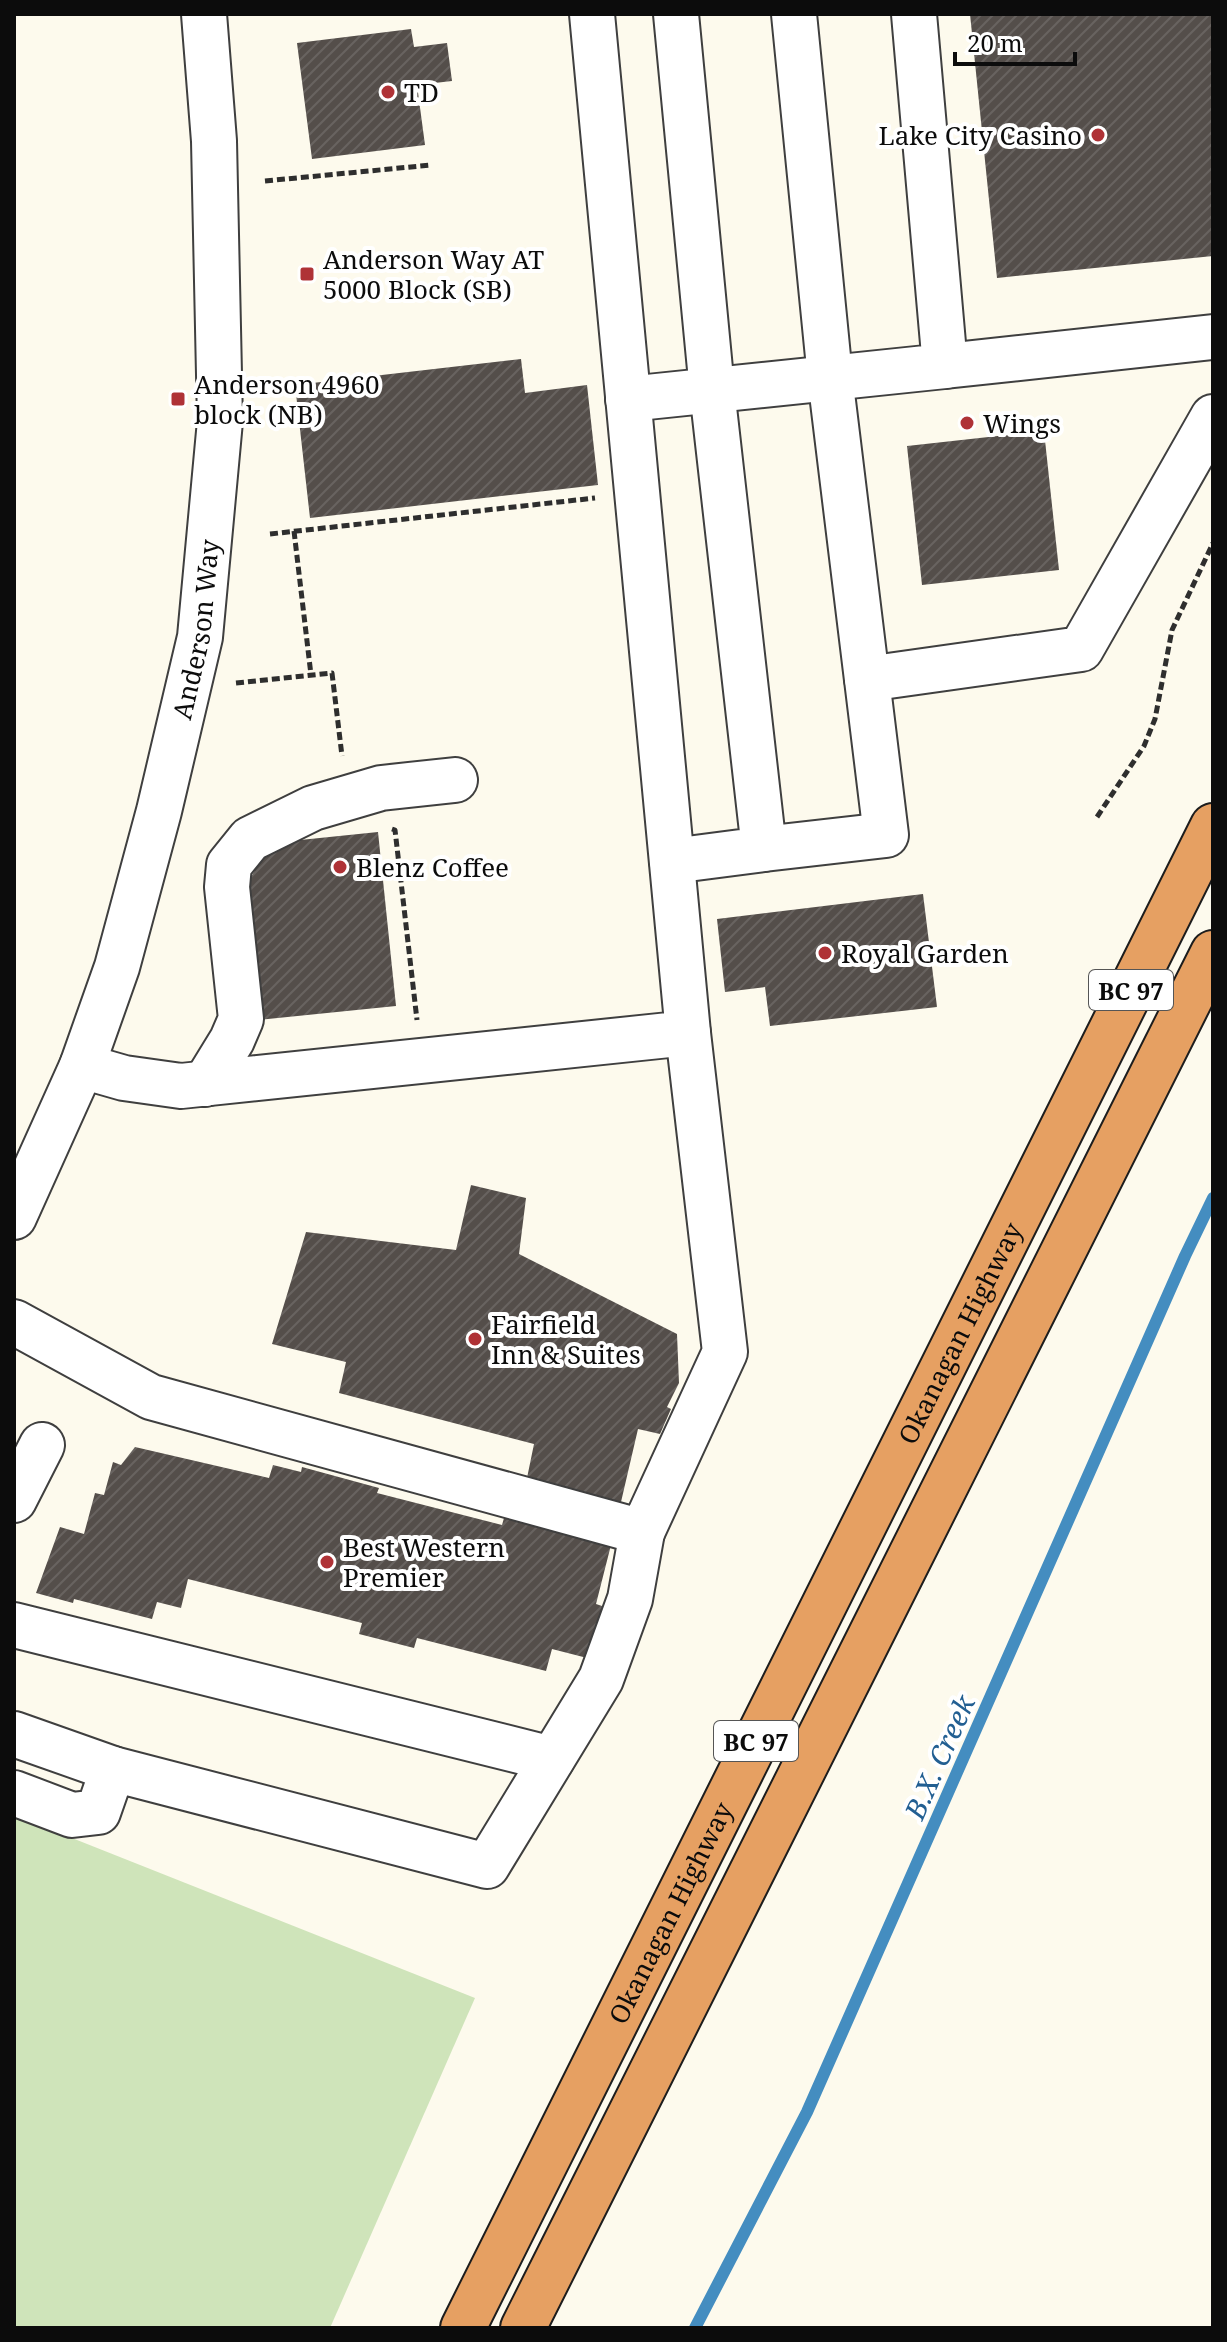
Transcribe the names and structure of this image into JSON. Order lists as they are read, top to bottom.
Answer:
{
  "streets": {
    "highway": ["BC 97", "Okanagan Highway"],
    "street": ["Anderson Way"]
  },
  "water": ["B.X. Creek"],
  "places": {
    "other": [
      "TD",
      "Lake City Casino",
      "Wings",
      "Blenz Coffee",
      "Royal Garden",
      "Fairfield Inn & Suites",
      "Best Western Premier"
    ],
    "transit": ["Anderson Way AT 5000 Block (SB)", "Anderson 4960 block (NB)"]
  },
  "scale_bar": "20 m"
}
